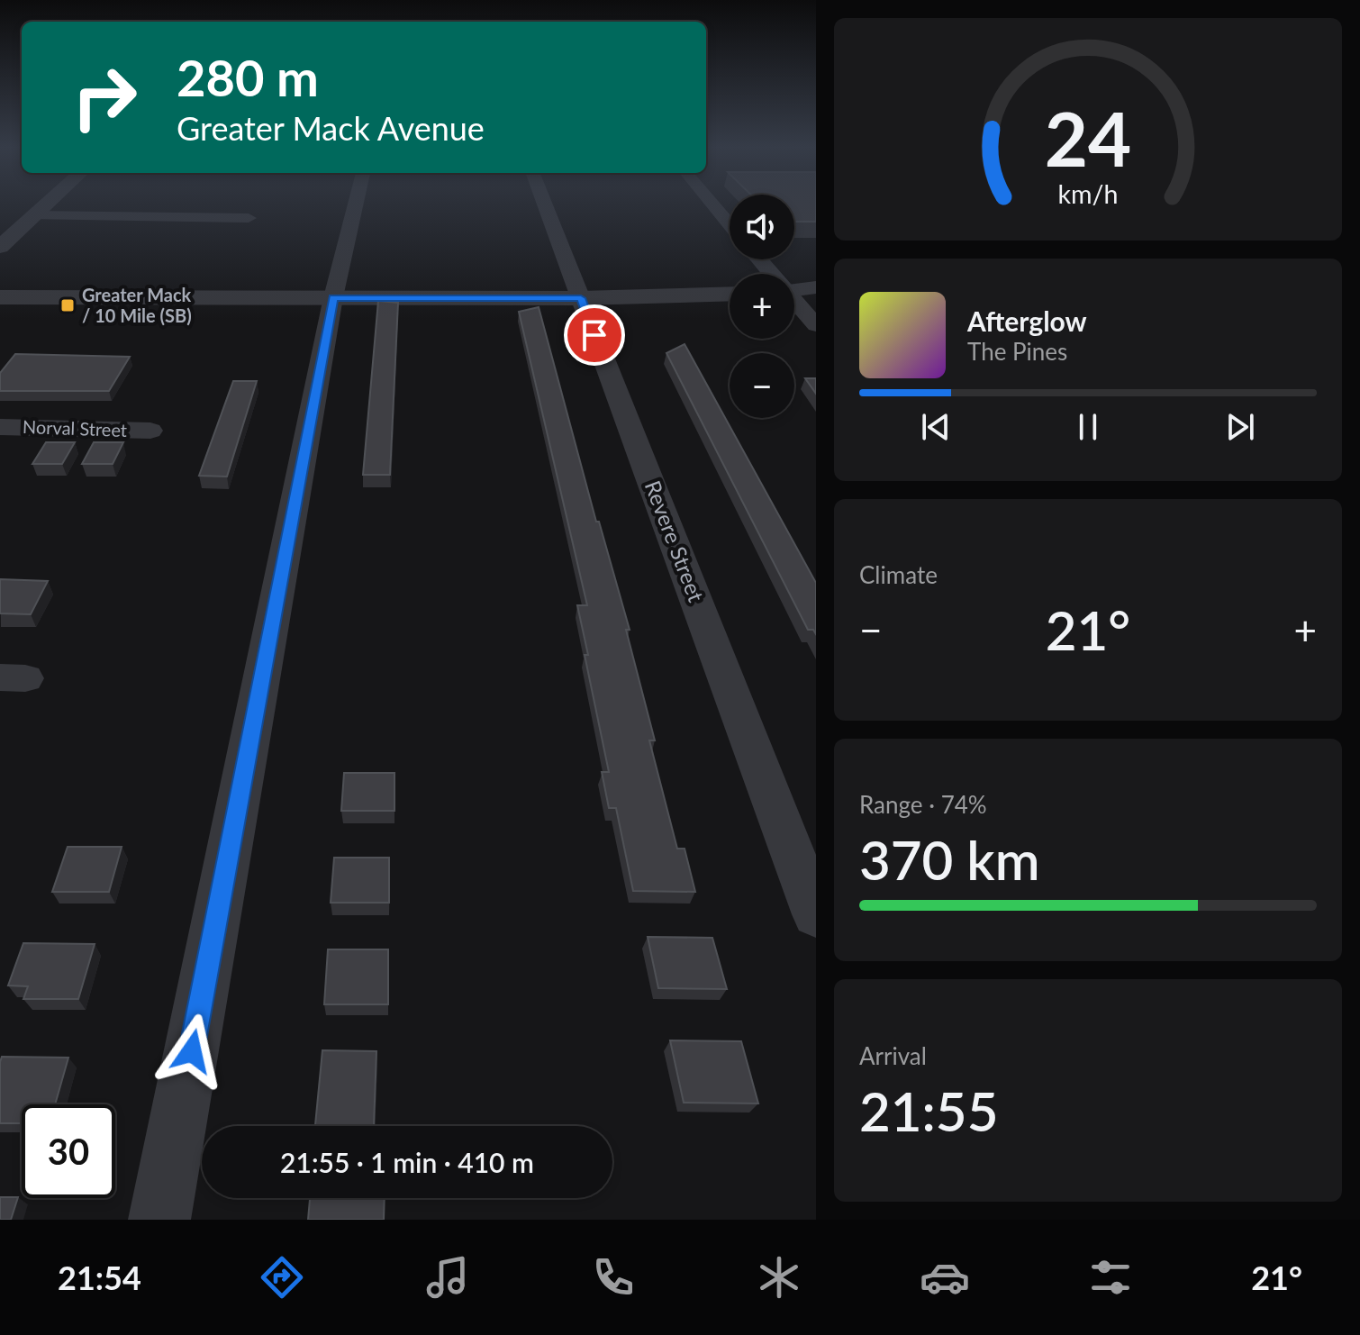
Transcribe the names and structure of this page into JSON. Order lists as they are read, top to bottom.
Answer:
{
  "streets": {
    "street": ["Norval Street", "Revere Street"]
  },
  "places": {
    "transit": ["Greater Mack / 10 Mile (SB)"]
  },
  "page": {
    "turn": ["280 m", "Greater Mack Avenue"],
    "map_buttons": ["+", "−"],
    "song": ["Afterglow", "The Pines"],
    "tile": [
      "Climate",
      ["Range · 74%", "370 km"],
      ["Arrival", "21:55"]
    ],
    "heat": ["−", "21°", "+"],
    "limit": "30",
    "trip": "21:55 · 1 min · 410 m",
    "tabs": ["21:54", "21°"],
    "gauge": ["24", "km/h"]
  }
}
